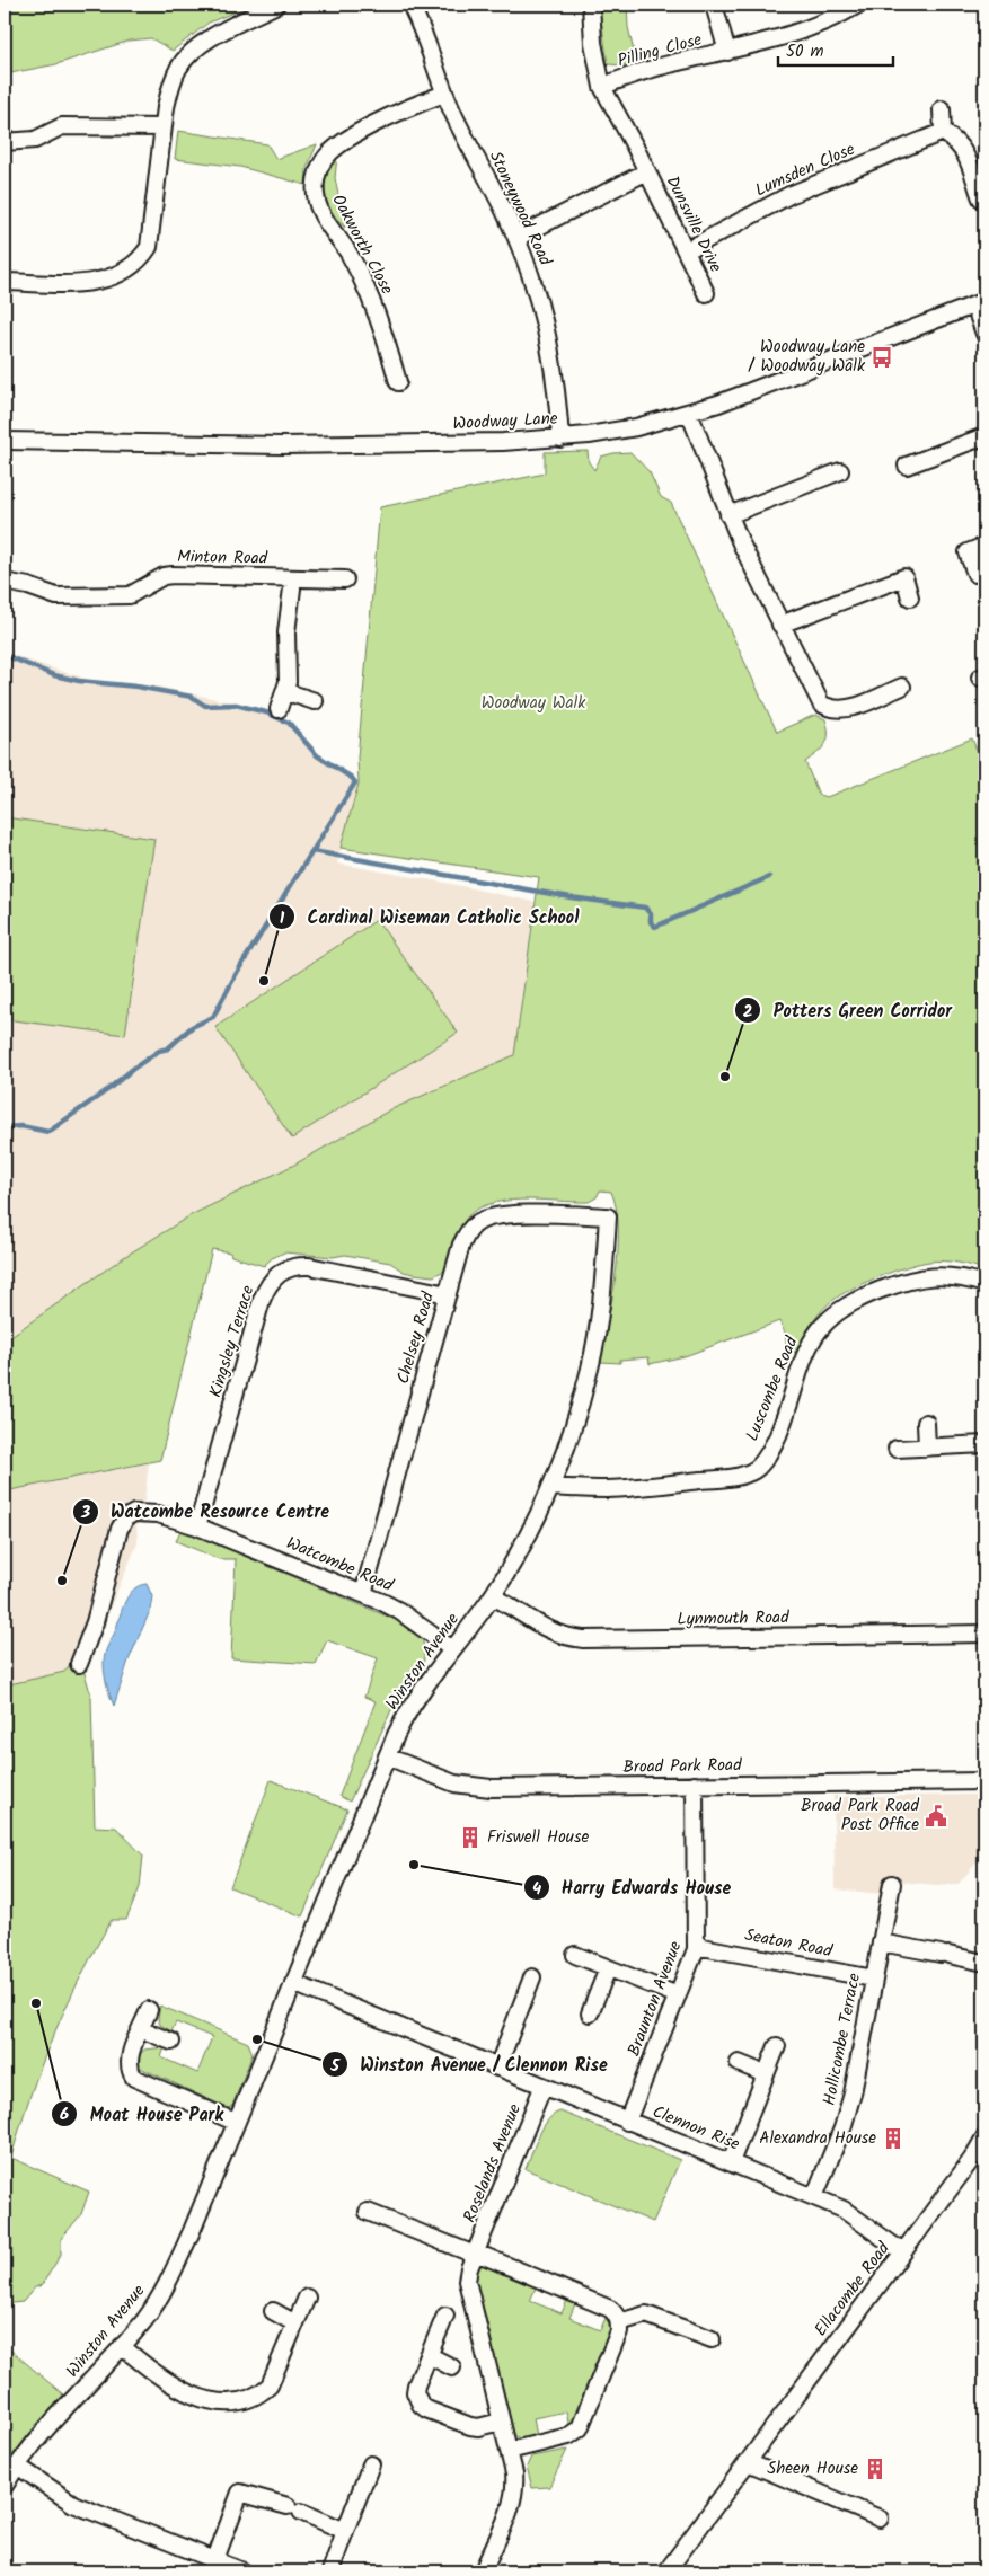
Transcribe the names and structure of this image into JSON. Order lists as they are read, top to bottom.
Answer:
{
  "streets": {
    "street": [
      "Pilling Close",
      "Lumsden Close",
      "Stoneywood Road",
      "Dunsville Drive",
      "Oakworth Close",
      "Woodway Lane",
      "Minton Road",
      "Chelsey Road",
      "Kingsley Terrace",
      "Luscombe Road",
      "Watcombe Road",
      "Lynmouth Road",
      "Winston Avenue",
      "Broad Park Road",
      "Seaton Road",
      "Braunton Avenue",
      "Hollicombe Terrace",
      "Clennon Rise",
      "Roselands Avenue",
      "Ellacombe Road"
    ]
  },
  "crossings": [
    ["Pilling Close", "Dunsville Drive"],
    ["Lumsden Close", "Dunsville Drive"],
    ["Stoneywood Road", "Dunsville Drive"],
    ["Stoneywood Road", "Oakworth Close"],
    ["Stoneywood Road", "Woodway Lane"],
    ["Chelsey Road", "Kingsley Terrace"],
    ["Chelsey Road", "Watcombe Road"],
    ["Chelsey Road", "Winston Avenue"],
    ["Kingsley Terrace", "Watcombe Road"],
    ["Luscombe Road", "Winston Avenue"],
    ["Watcombe Road", "Winston Avenue"],
    ["Lynmouth Road", "Winston Avenue"],
    ["Winston Avenue", "Broad Park Road"],
    ["Winston Avenue", "Clennon Rise"],
    ["Broad Park Road", "Braunton Avenue"],
    ["Seaton Road", "Braunton Avenue"],
    ["Seaton Road", "Hollicombe Terrace"],
    ["Braunton Avenue", "Clennon Rise"],
    ["Hollicombe Terrace", "Clennon Rise"],
    ["Clennon Rise", "Roselands Avenue"],
    ["Clennon Rise", "Ellacombe Road"]
  ],
  "parks": ["Woodway Walk"],
  "places": {
    "bus stop": ["Woodway Lane / Woodway Walk"],
    "other": [
      "Cardinal Wiseman Catholic School",
      "Potters Green Corridor",
      "Watcombe Resource Centre",
      "Harry Edwards House",
      "Moat House Park",
      "Winston Avenue / Clennon Rise"
    ],
    "public building": ["Broad Park Road Post Office"],
    "building": ["Friswell House", "Alexandra House", "Sheen House"]
  },
  "scale_bar": "50 m"
}
